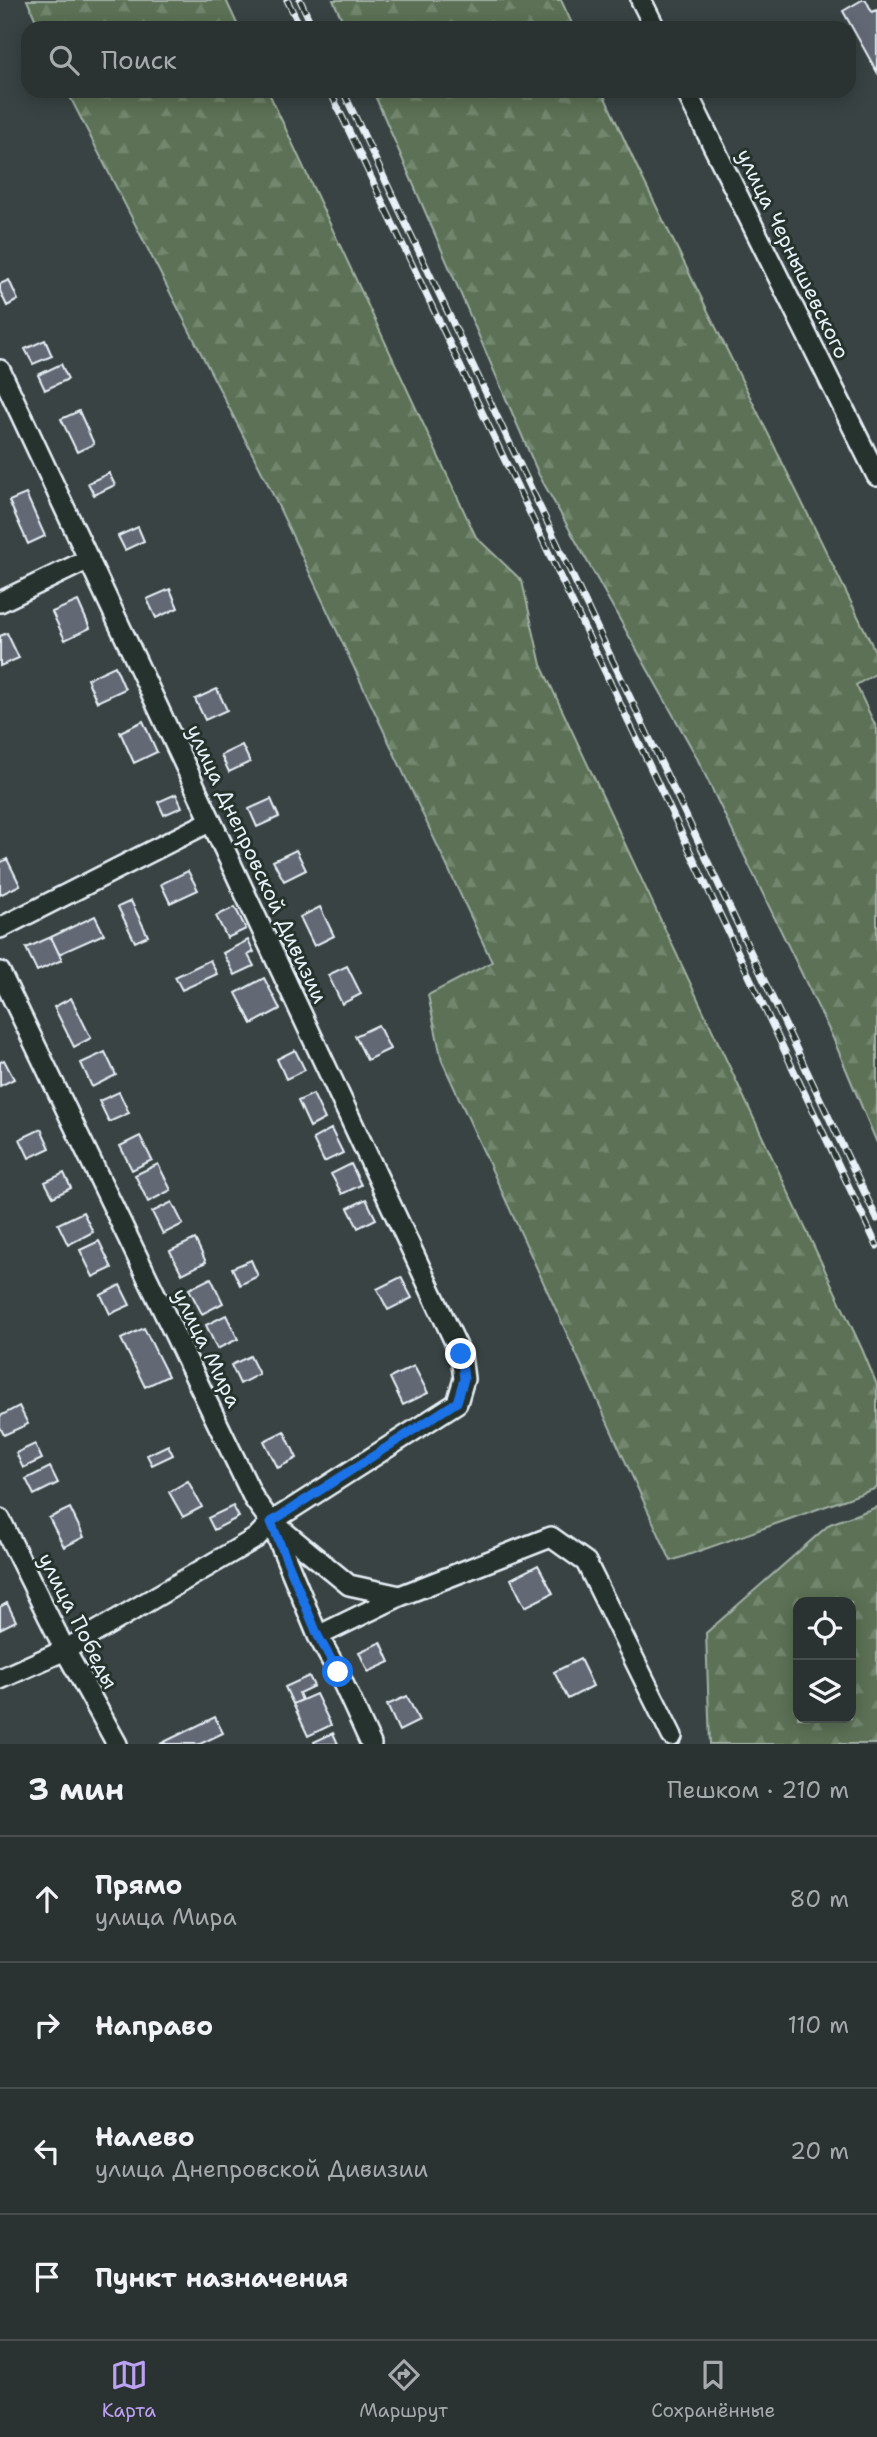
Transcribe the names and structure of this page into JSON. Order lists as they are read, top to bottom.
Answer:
{
  "streets": {
    "street": [
      "улица Чернышевского",
      "улица Днепровской Дивизии",
      "улица Мира",
      "улица Победы"
    ]
  },
  "crossings": [
    ["улица Днепровской Дивизии", "улица Мира"]
  ],
  "page": {
    "search": "Поиск",
    "heading": ["3 мин", "Пешком · 210 m"],
    "list": [
      ["Прямо", "улица Мира", "80 m"],
      ["Направо", "110 m"],
      ["Налево", "улица Днепровской Дивизии", "20 m"],
      "Пункт назначения"
    ],
    "nav": ["Карта", "Маршрут", "Сохранённые"]
  }
}
